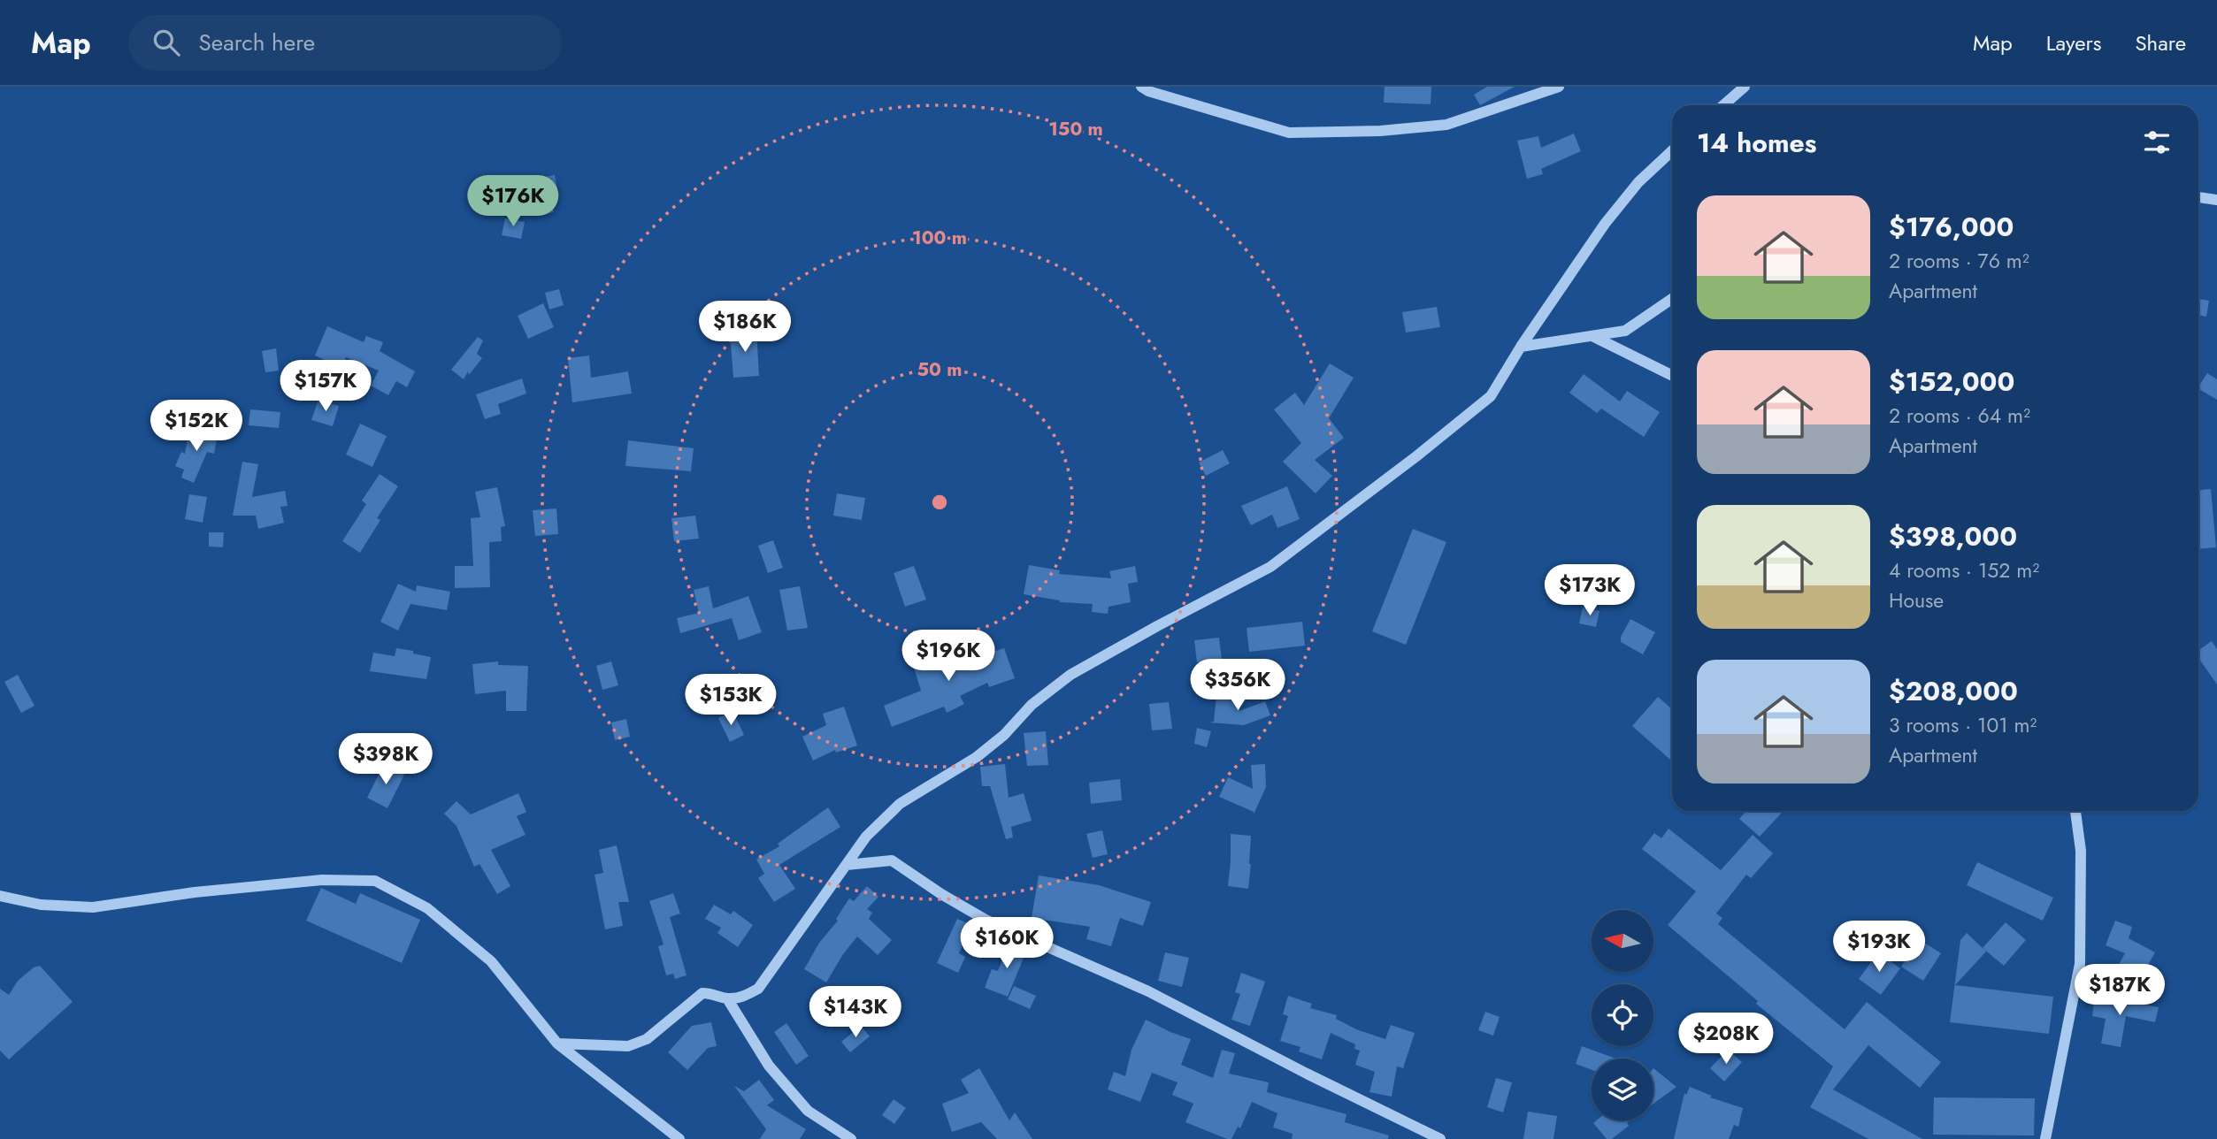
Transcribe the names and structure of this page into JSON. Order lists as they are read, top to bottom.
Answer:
{
  "north": "left",
  "page": {
    "header": "Map",
    "search": "Search here",
    "nav": ["Map", "Layers", "Share"],
    "heading": "14 homes",
    "price": [
      "$176K",
      "$186K",
      "$157K",
      "$152K",
      "$173K",
      "$196K",
      "$356K",
      "$153K",
      "$398K",
      "$160K",
      "$193K",
      "$187K",
      "$143K",
      "$208K"
    ],
    "list": [
      {
        "name": "$176,000",
        "note": "2 rooms · 76 m² · Apartment"
      },
      {
        "name": "$152,000",
        "note": "2 rooms · 64 m² · Apartment"
      },
      {
        "name": "$398,000",
        "note": "4 rooms · 152 m² · House"
      },
      {
        "name": "$208,000",
        "note": "3 rooms · 101 m² · Apartment"
      }
    ]
  },
  "rings": ["150 m", "100 m", "50 m"]
}
